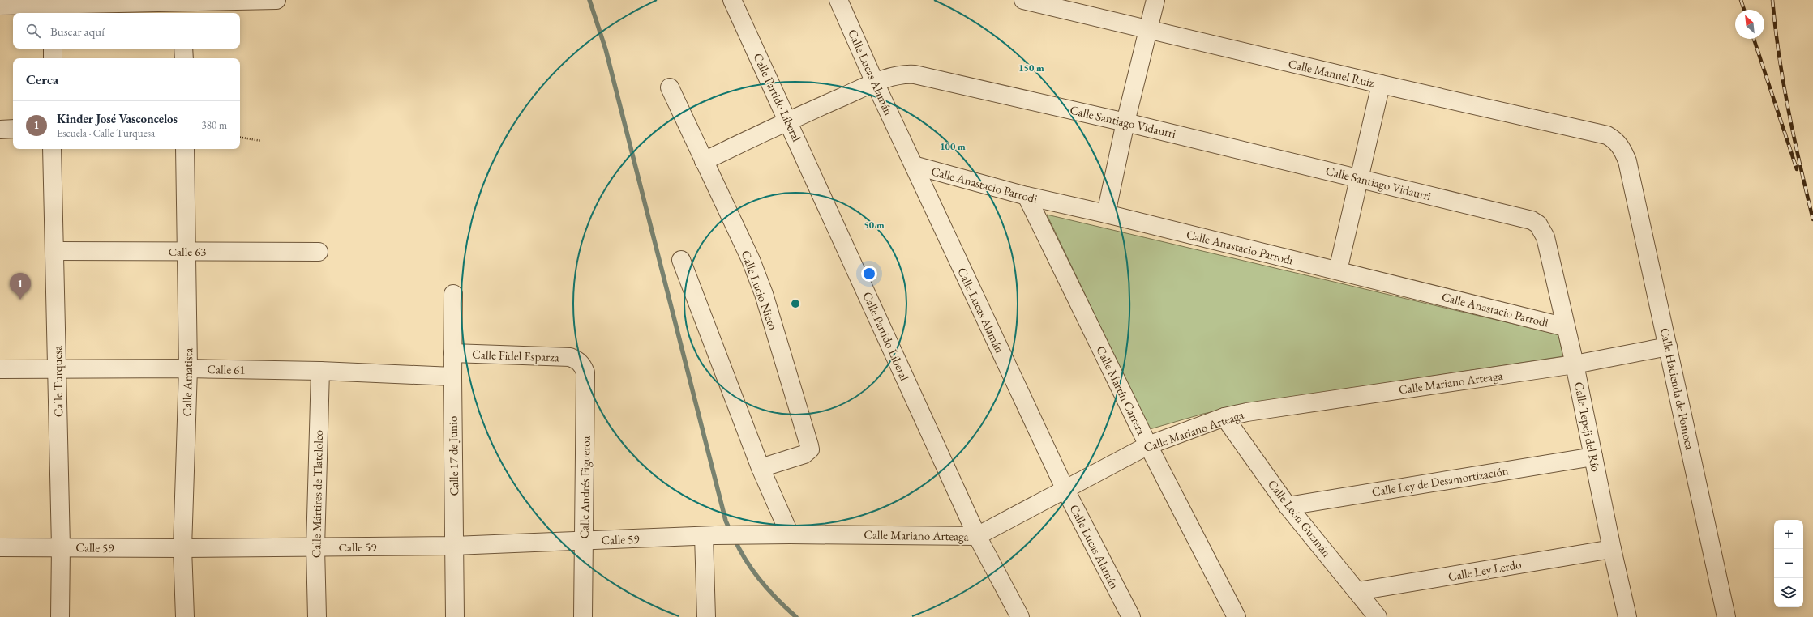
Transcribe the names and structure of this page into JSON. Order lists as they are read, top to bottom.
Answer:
{
  "streets": {
    "street": [
      "Calle Lucas Alamán",
      "Calle Manuel Ruíz",
      "Calle Partido Liberal",
      "Calle Santiago Vidaurri",
      "Calle Anastacio Parrodi",
      "Calle 63",
      "Calle Lucio Nieto",
      "Calle Fidel Esparza",
      "Calle 61",
      "Calle Turquesa",
      "Calle Amatista",
      "Calle Mariano Arteaga",
      "Calle Hacienda de Pomoca",
      "Calle Martín Carrera",
      "Calle Tepeji del Río",
      "Calle 17 de Junio",
      "Calle Ley de Desamortización",
      "Calle Andrés Figueroa",
      "Calle Mártires de Tlatelolco",
      "Calle León Guzmán",
      "Calle 59",
      "Calle Ley Lerdo"
    ]
  },
  "crossings": [
    ["Calle Lucas Alamán", "Calle Santiago Vidaurri"],
    ["Calle Lucas Alamán", "Calle Anastacio Parrodi"],
    ["Calle Lucas Alamán", "Calle Mariano Arteaga"],
    ["Calle Manuel Ruíz", "Calle Hacienda de Pomoca"],
    ["Calle Partido Liberal", "Calle Santiago Vidaurri"],
    ["Calle Partido Liberal", "Calle Mariano Arteaga"],
    ["Calle Santiago Vidaurri", "Calle Lucio Nieto"],
    ["Calle Santiago Vidaurri", "Calle Tepeji del Río"],
    ["Calle Anastacio Parrodi", "Calle Martín Carrera"],
    ["Calle Anastacio Parrodi", "Calle Tepeji del Río"],
    ["Calle 63", "Calle Turquesa"],
    ["Calle 63", "Calle Amatista"],
    ["Calle Fidel Esparza", "Calle 17 de Junio"],
    ["Calle Fidel Esparza", "Calle Andrés Figueroa"],
    ["Calle 61", "Calle Turquesa"],
    ["Calle 61", "Calle Amatista"],
    ["Calle 61", "Calle 17 de Junio"],
    ["Calle 61", "Calle Mártires de Tlatelolco"],
    ["Calle Turquesa", "Calle 59"],
    ["Calle Amatista", "Calle 59"],
    ["Calle Mariano Arteaga", "Calle Hacienda de Pomoca"],
    ["Calle Mariano Arteaga", "Calle Martín Carrera"],
    ["Calle Mariano Arteaga", "Calle Tepeji del Río"],
    ["Calle Mariano Arteaga", "Calle León Guzmán"],
    ["Calle Mariano Arteaga", "Calle 59"],
    ["Calle Tepeji del Río", "Calle Ley de Desamortización"],
    ["Calle Tepeji del Río", "Calle Ley Lerdo"],
    ["Calle 17 de Junio", "Calle 59"],
    ["Calle Ley de Desamortización", "Calle León Guzmán"],
    ["Calle Andrés Figueroa", "Calle 59"],
    ["Calle Mártires de Tlatelolco", "Calle 59"],
    ["Calle León Guzmán", "Calle Ley Lerdo"]
  ],
  "north": "top left",
  "page": {
    "search": "Buscar aquí",
    "heading": "Cerca",
    "list": [
      {
        "mark": "1",
        "name": "Kinder José Vasconcelos",
        "note": "Escuela · Calle Turquesa",
        "value": "380 m"
      }
    ],
    "pins": "1",
    "map_buttons": ["+", "−"]
  },
  "rings": ["150 m", "100 m", "50 m"]
}
